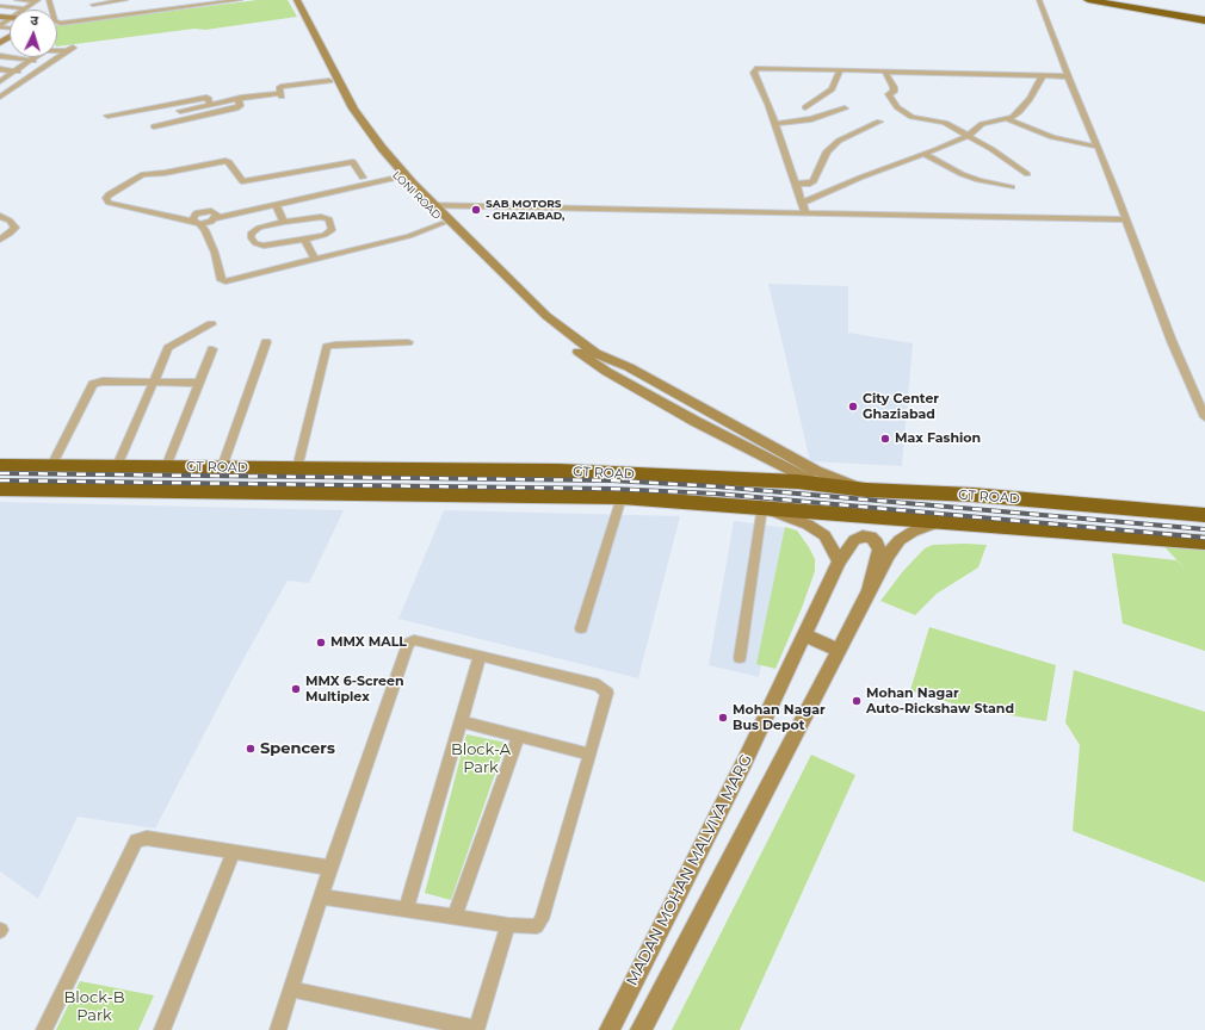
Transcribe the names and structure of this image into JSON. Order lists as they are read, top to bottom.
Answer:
{
  "streets": {
    "highway": ["GT ROAD"],
    "street": ["LONI ROAD", "MADAN MOHAN MALVIYA MARG"]
  },
  "parks": ["Block-A Park", "Block-B Park"],
  "places": [
    "SAB MOTORS - GHAZIABAD,",
    "City Center Ghaziabad",
    "Max Fashion",
    "MMX MALL",
    "MMX 6-Screen Multiplex",
    "Mohan Nagar Auto-Rickshaw Stand",
    "Mohan Nagar Bus Depot",
    "Spencers"
  ],
  "north": "top"
}
